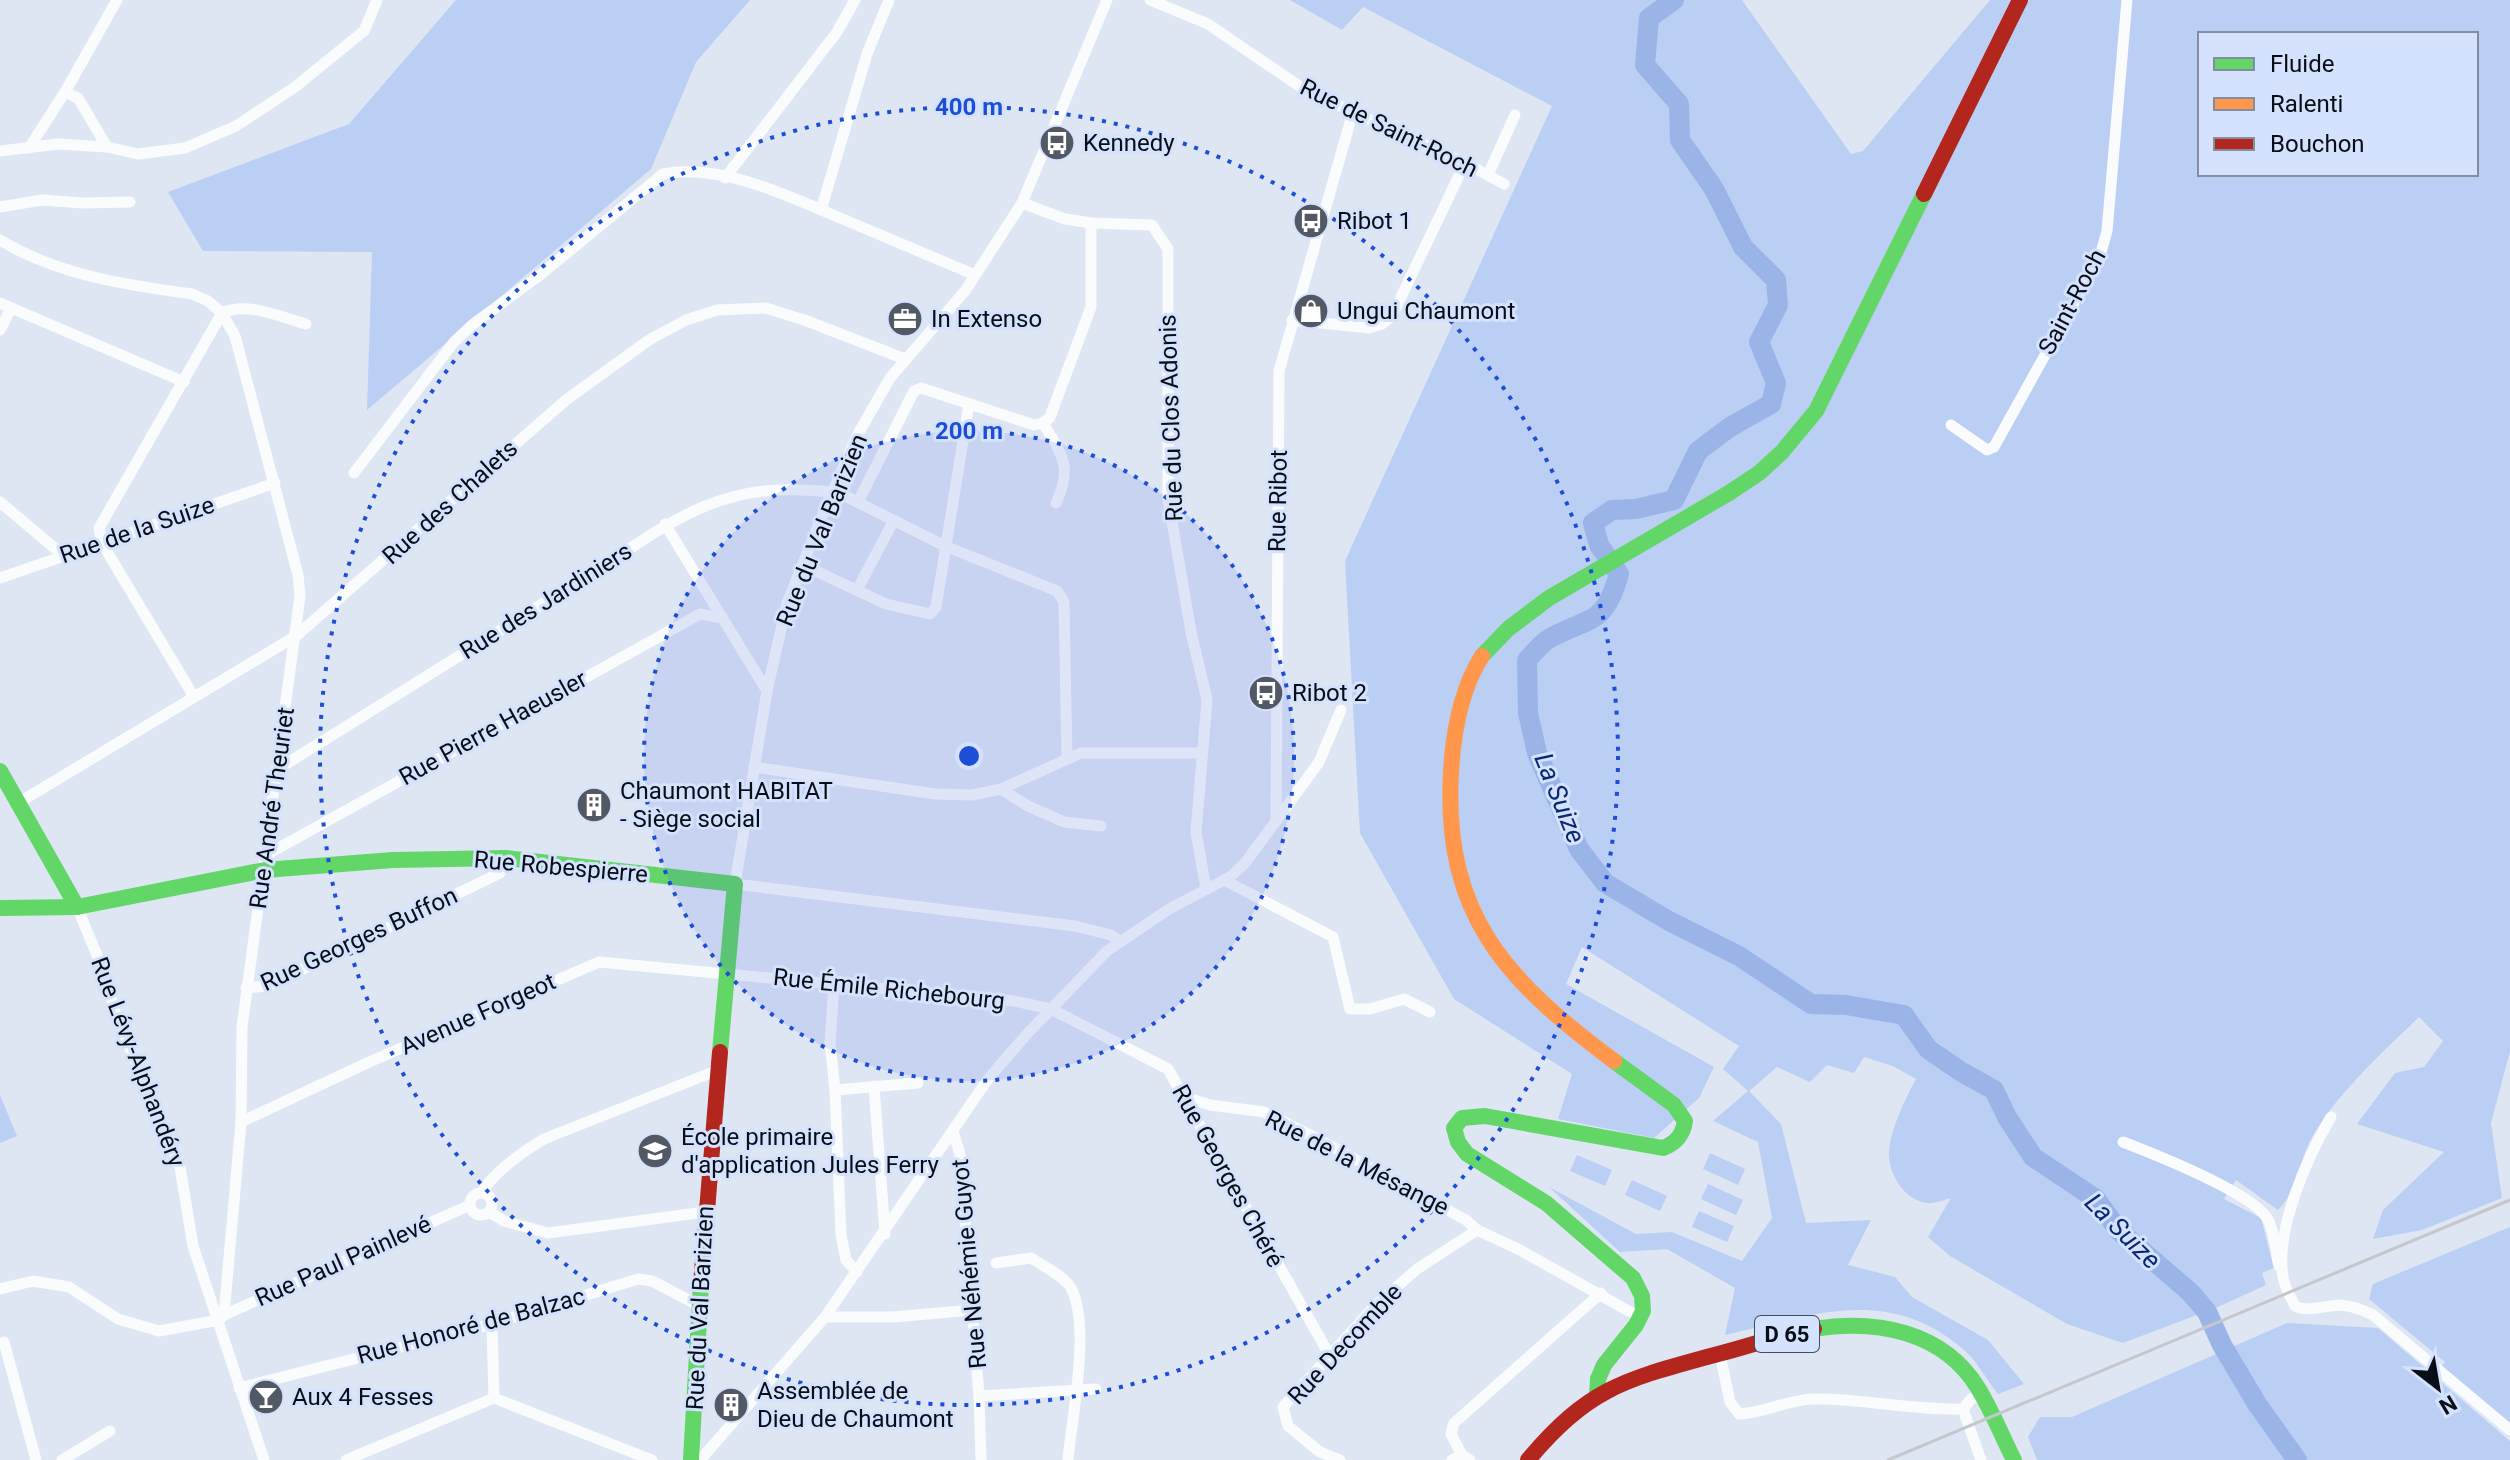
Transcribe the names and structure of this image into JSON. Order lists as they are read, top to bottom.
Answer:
{
  "streets": {
    "main road": [
      "Rue du Val Barizien",
      "Rue Robespierre",
      "Rue Lévy-Alphandéry",
      "D 65"
    ],
    "street": [
      "Rue de Saint-Roch",
      "Saint-Roch",
      "Rue du Clos Adonis",
      "Rue Ribot",
      "Rue des Chalets",
      "Rue de la Suize",
      "Rue des Jardiniers",
      "Rue Pierre Haeusler",
      "Rue André Theuriet",
      "Rue Georges Buffon",
      "Rue Émile Richebourg",
      "Avenue Forgeot",
      "Rue de la Mésange",
      "Rue Georges Chéré",
      "Rue Paul Painlevé",
      "Rue Néhémie Guyot",
      "Rue Honoré de Balzac",
      "Rue Decomble"
    ]
  },
  "crossings": [
    ["Rue de Saint-Roch", "Rue Ribot"],
    ["Rue du Clos Adonis", "Rue du Val Barizien"],
    ["Rue des Chalets", "Rue du Val Barizien"],
    ["Rue des Chalets", "Rue André Theuriet"],
    ["Rue des Chalets", "Rue Lévy-Alphandéry"],
    ["Rue de la Suize", "Rue André Theuriet"],
    ["Rue du Val Barizien", "Rue des Jardiniers"],
    ["Rue du Val Barizien", "Rue Robespierre"],
    ["Rue du Val Barizien", "Rue Émile Richebourg"],
    ["Rue du Val Barizien", "Avenue Forgeot"],
    ["Rue du Val Barizien", "Rue Honoré de Balzac"],
    ["Rue des Jardiniers", "Rue André Theuriet"],
    ["Rue Pierre Haeusler", "Rue André Theuriet"],
    ["Rue Pierre Haeusler", "Rue Robespierre"],
    ["Rue André Theuriet", "Rue Robespierre"],
    ["Rue André Theuriet", "Rue Georges Buffon"],
    ["Rue André Theuriet", "Avenue Forgeot"],
    ["Rue André Theuriet", "Rue Lévy-Alphandéry"],
    ["Rue André Theuriet", "Rue Paul Painlevé"],
    ["Rue Robespierre", "Rue Georges Buffon"],
    ["Rue Robespierre", "Rue Lévy-Alphandéry"],
    ["Rue Émile Richebourg", "Avenue Forgeot"],
    ["Rue Émile Richebourg", "Rue Georges Chéré"],
    ["Rue Lévy-Alphandéry", "Rue Paul Painlevé"],
    ["Rue Lévy-Alphandéry", "Rue Honoré de Balzac"],
    ["Rue de la Mésange", "Rue Georges Chéré"],
    ["Rue de la Mésange", "Rue Decomble"],
    ["Rue Georges Chéré", "Rue Decomble"]
  ],
  "water": ["La Suize"],
  "places": {
    "bus stop": ["Kennedy", "Ribot 1", "Ribot 2"],
    "shop": ["Ungui Chaumont"],
    "office": ["In Extenso"],
    "building": ["Chaumont HABITAT - Siège social", "Assemblée de Dieu de Chaumont"],
    "school or university": ["École primaire d'application Jules Ferry"],
    "bar": ["Aux 4 Fesses"]
  },
  "legend": ["Fluide", "Ralenti", "Bouchon"],
  "north": "bottom right",
  "rings": ["400 m", "200 m"]
}
